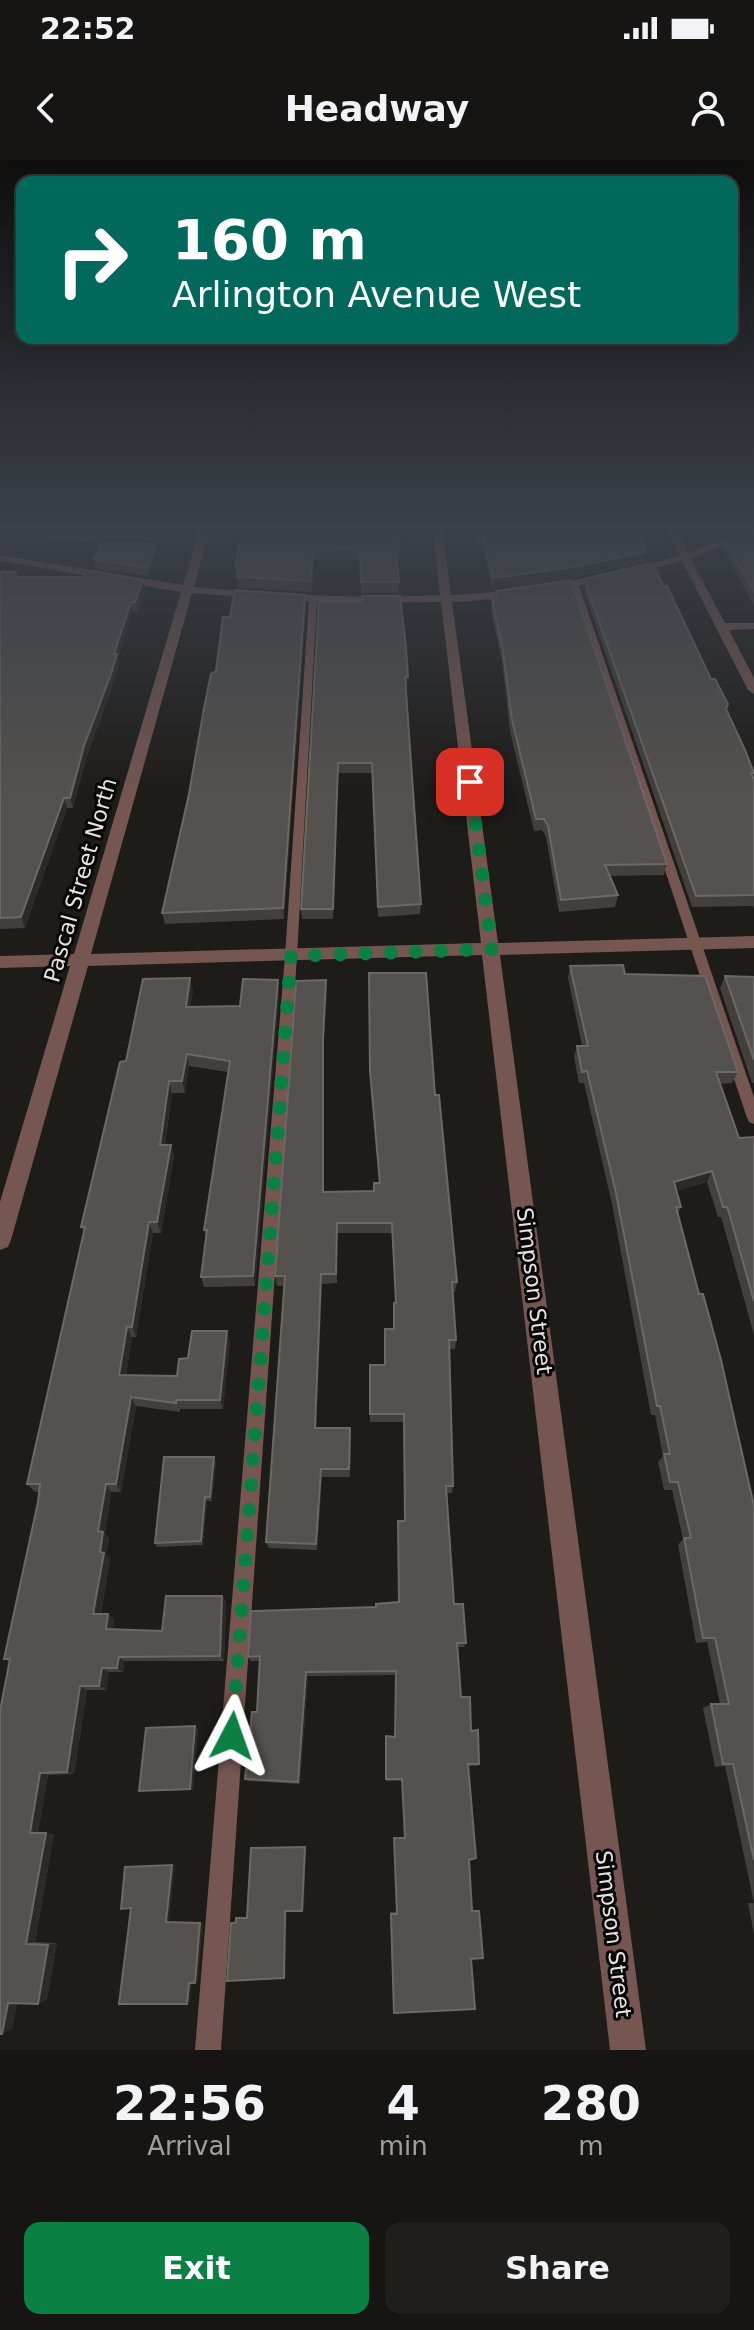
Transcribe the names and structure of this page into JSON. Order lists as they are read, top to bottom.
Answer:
{
  "streets": {
    "street": ["Pascal Street North", "Simpson Street"]
  },
  "page": {
    "status": "22:52",
    "header": "Headway",
    "turn": ["160 m", "Arlington Avenue West"],
    "eta": [
      "22:56",
      "Arrival",
      "4",
      "min",
      "280",
      "m"
    ],
    "buttons": ["Exit", "Share"]
  }
}
